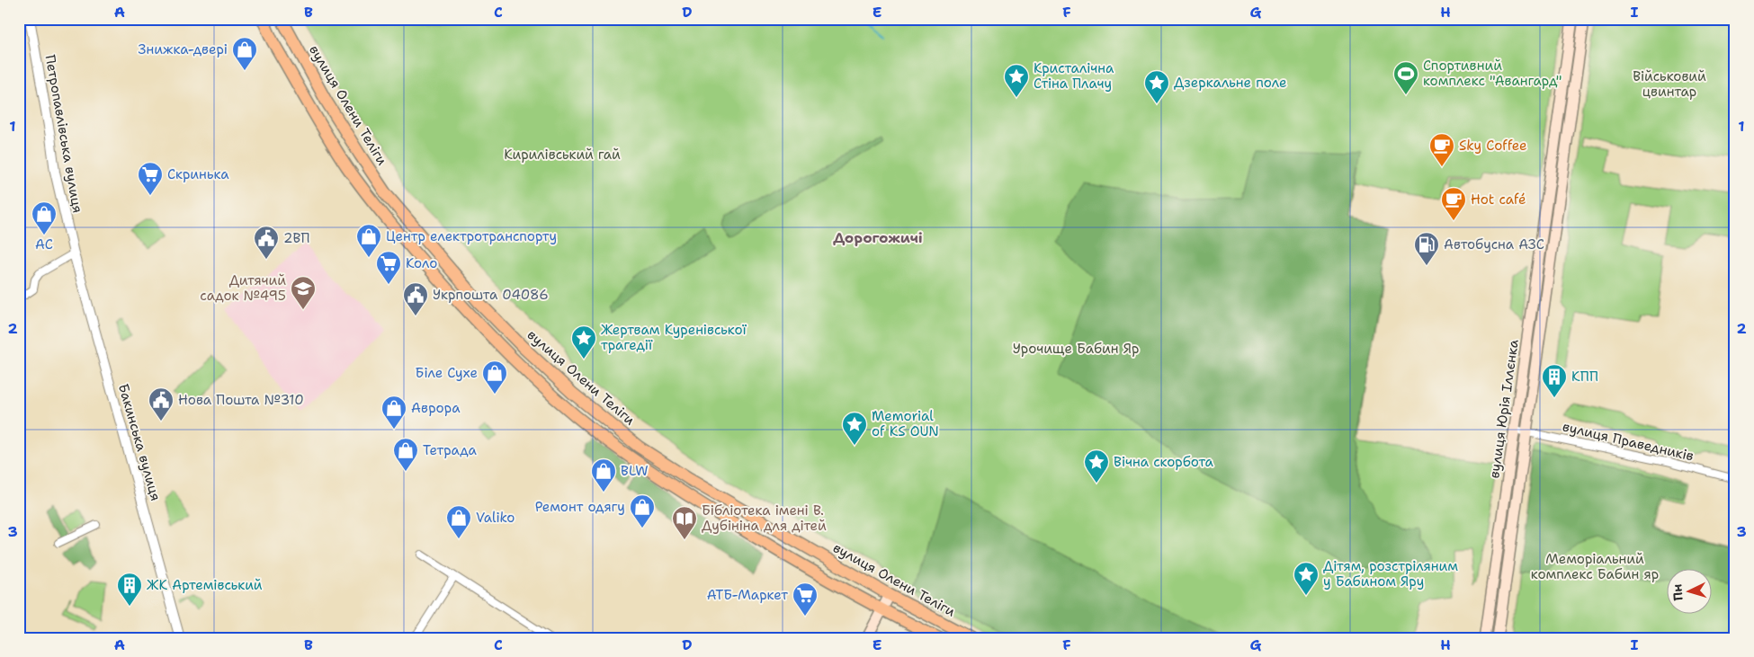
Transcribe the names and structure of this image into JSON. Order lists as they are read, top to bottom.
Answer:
{
  "streets": {
    "main road": ["вулиця Олени Теліги", "вулиця Юрія Іллєнка"],
    "street": ["Петропавлівська вулиця", "вулиця Праведників", "Бакинська вулиця"]
  },
  "crossings": [
    ["Петропавлівська вулиця", "Бакинська вулиця"],
    ["вулиця Юрія Іллєнка", "вулиця Праведників"]
  ],
  "districts": ["Дорогожичі"],
  "parks": [
    "Військовий цвинтар",
    "Кирилівський гай",
    "Урочище Бабин Яр",
    "Меморіальний комплекс Бабин яр"
  ],
  "places": {
    "shop": [
      "Знижка-двері",
      "АС",
      "Центр електротранспорту",
      "Біле Сухе",
      "Аврора",
      "Тетрада",
      "BLW",
      "Ремонт одягу",
      "Valiko"
    ],
    "sports": ["Спортивний комплекс \"Авангард\""],
    "place": [
      "Кристалічна Стіна Плачу",
      "Дзеркальне поле",
      "Жертвам Куренівської трагедії",
      "Memorial of KS OUN",
      "Вічна скорбота",
      "Дітям, розстріляним у Бабином Яру"
    ],
    "cafe": ["Sky Coffee", "Hot café"],
    "supermarket": ["Скринька", "Коло", "АТБ-Маркет"],
    "public building": ["2ВП", "Укрпошта 04086", "Нова Пошта №310"],
    "fuel station": ["Автобусна АЗС"],
    "school or university": ["Дитячий садок №495"],
    "building": ["КПП", "ЖК Артемівський"],
    "library": ["Бібліотека імені В. Дубініна для дітей"]
  },
  "north": "left",
  "grid": {
    "columns": [
      "A",
      "B",
      "C",
      "D",
      "E",
      "F",
      "G",
      "H",
      "I"
    ],
    "rows": ["1", "2", "3"]
  }
}
